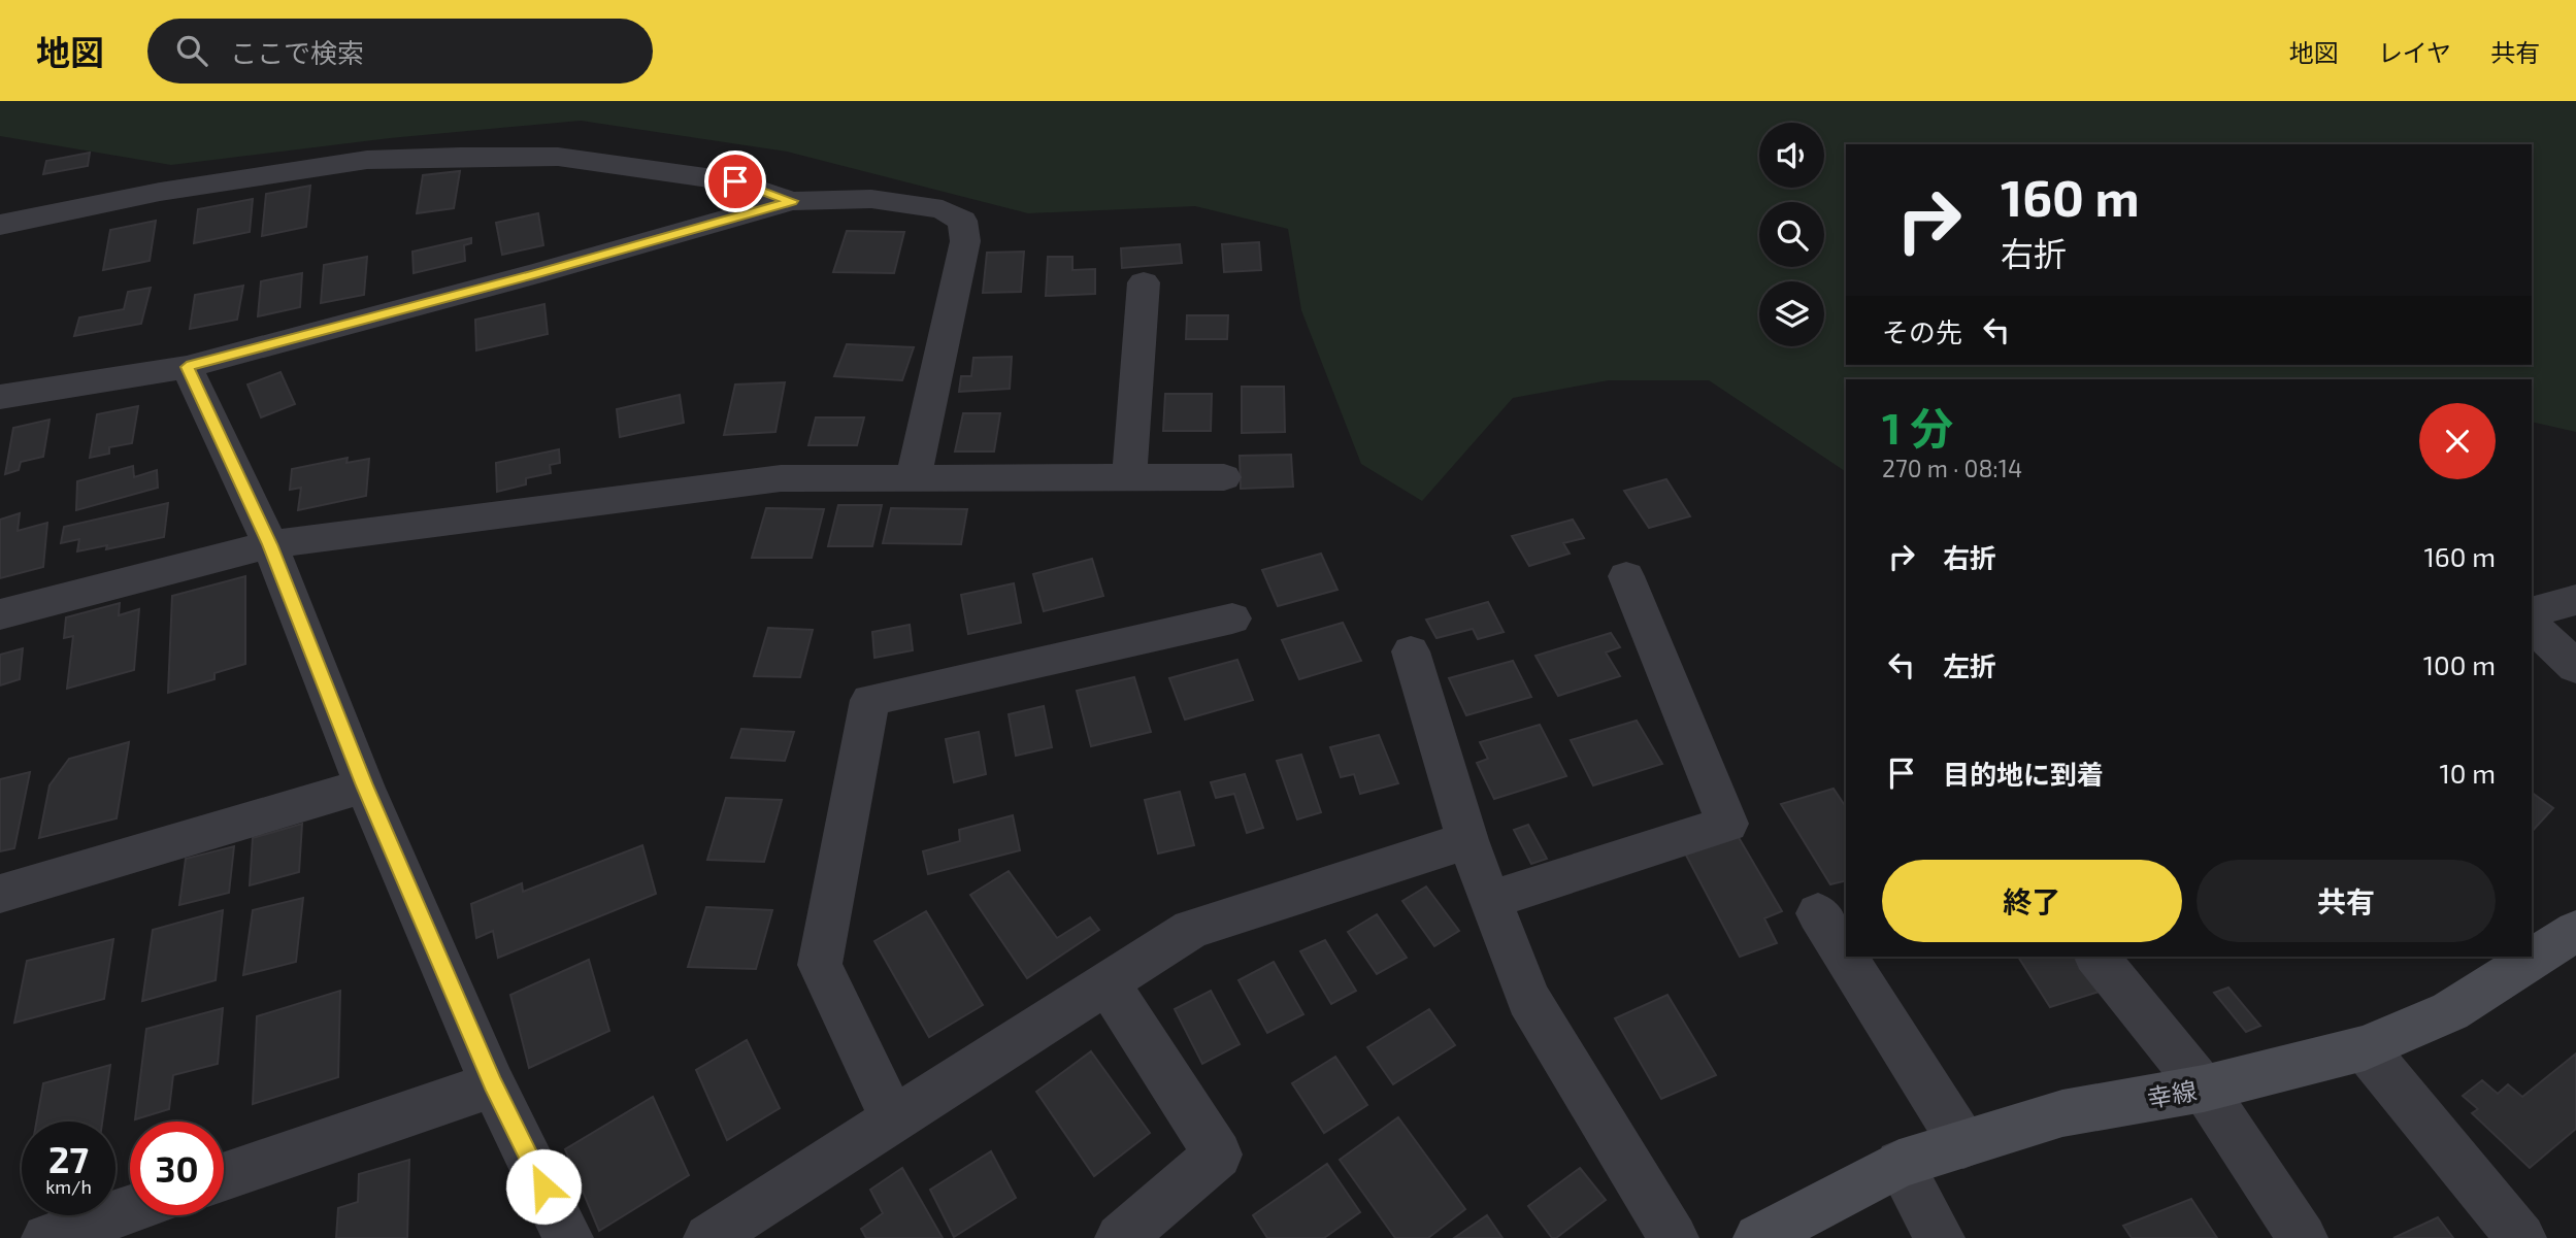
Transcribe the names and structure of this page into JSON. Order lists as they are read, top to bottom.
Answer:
{
  "streets": {
    "street": ["幸線"]
  },
  "page": {
    "header": "地図",
    "search": "ここで検索",
    "nav": ["地図", "レイヤ", "共有"],
    "turn": ["160 m", "右折"],
    "then": "その先",
    "heading": ["1 分", "270 m · 08:14"],
    "list": [
      {
        "name": "右折",
        "value": "160 m"
      },
      {
        "name": "左折",
        "value": "100 m"
      },
      {
        "name": "目的地に到着",
        "value": "10 m"
      }
    ],
    "buttons": ["終了", "共有"],
    "speed": "27 km/h",
    "limit": "30"
  }
}
